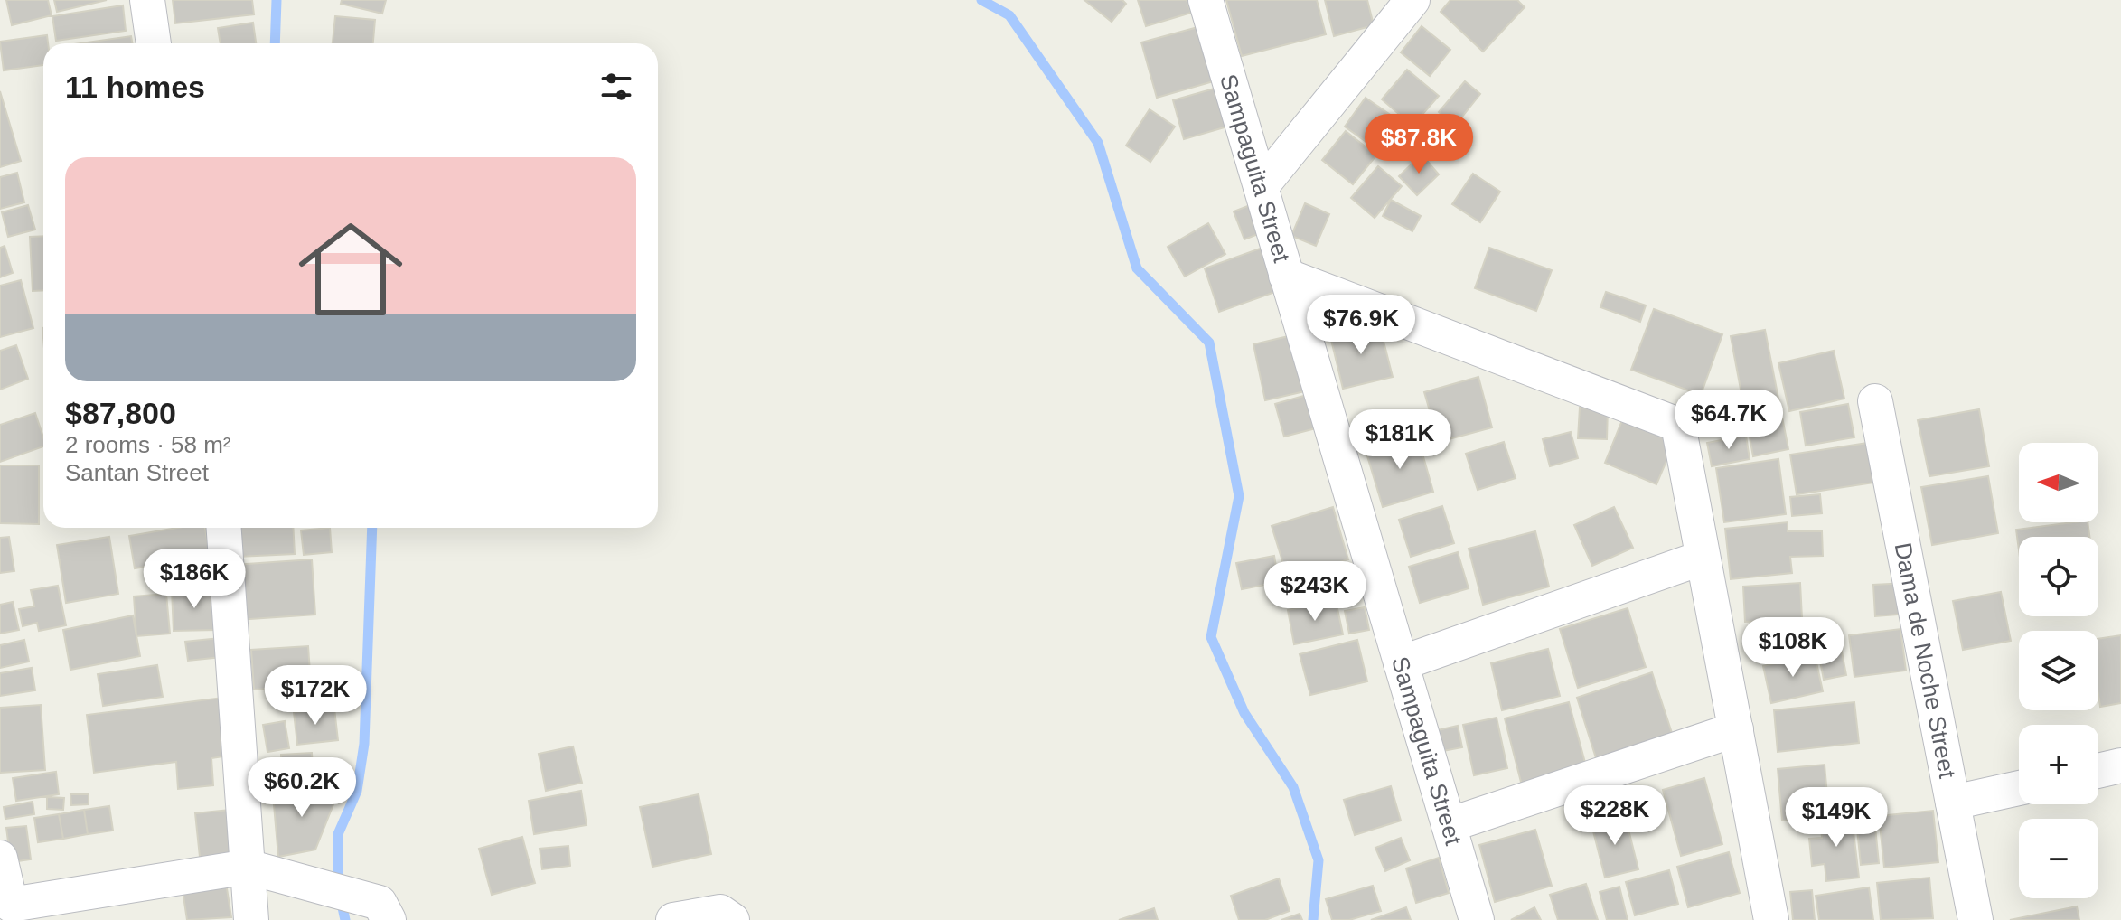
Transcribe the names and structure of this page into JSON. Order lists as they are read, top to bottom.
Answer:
{
  "streets": {
    "street": ["Sampaguita Street", "Dama de Noche Street"]
  },
  "north": "left",
  "page": {
    "heading": "11 homes",
    "price": [
      "$87.8K",
      "$76.9K",
      "$64.7K",
      "$181K",
      "$186K",
      "$243K",
      "$108K",
      "$172K",
      "$60.2K",
      "$228K",
      "$149K"
    ],
    "list": [
      {
        "name": "$87,800",
        "note": "2 rooms · 58 m² · Santan Street"
      }
    ],
    "map_buttons": ["+", "−"]
  }
}
